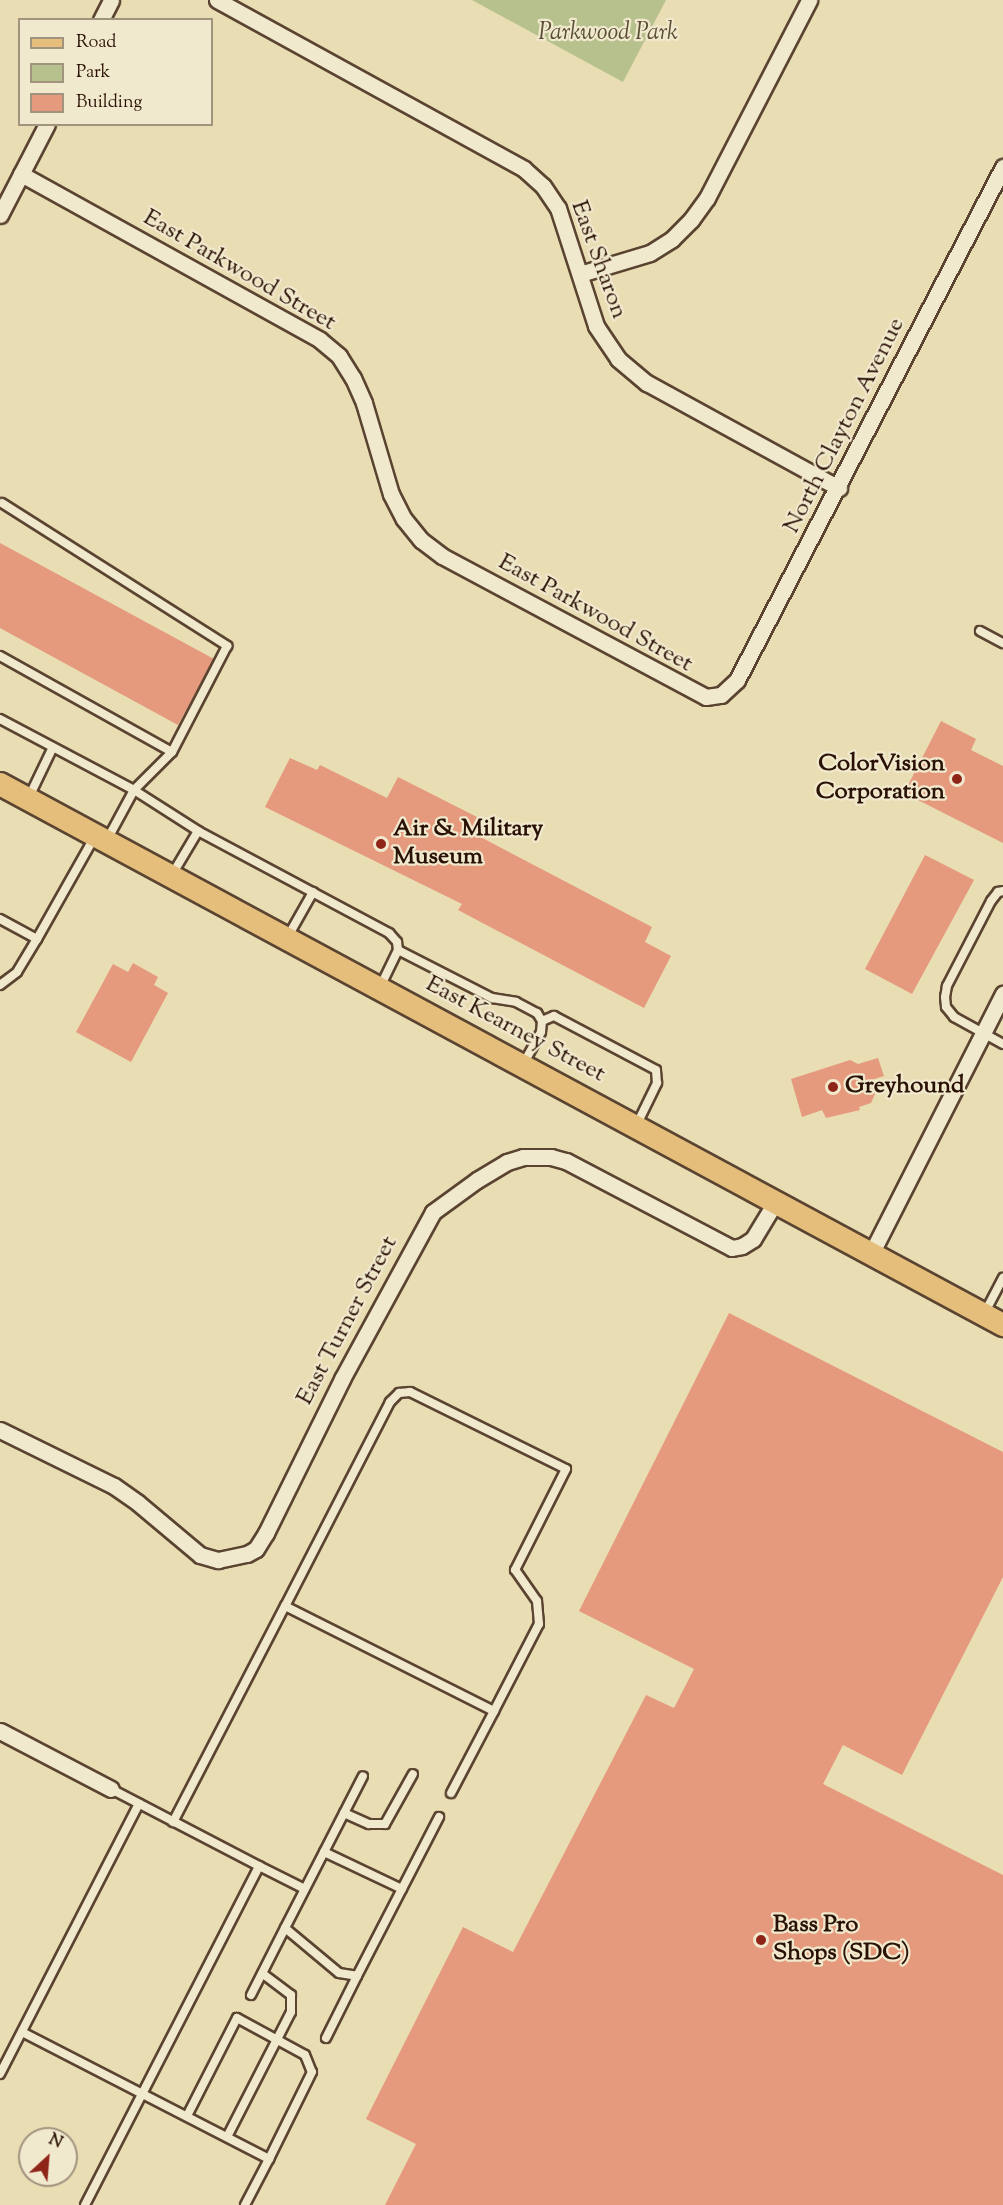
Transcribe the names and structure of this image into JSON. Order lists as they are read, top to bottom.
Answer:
{
  "streets": {
    "main road": ["East Kearney Street"],
    "street": [
      "East Sharon",
      "East Parkwood Street",
      "North Clayton Avenue",
      "East Turner Street"
    ]
  },
  "crossings": [
    ["East Sharon", "North Clayton Avenue"],
    ["East Parkwood Street", "North Clayton Avenue"],
    ["East Kearney Street", "East Turner Street"]
  ],
  "parks": ["Parkwood Park"],
  "places": [
    "ColorVision Corporation",
    "Air & Military Museum",
    "Greyhound",
    "Bass Pro Shops (SDC)"
  ],
  "legend": ["Road", "Park", "Building"],
  "north": "top right"
}
